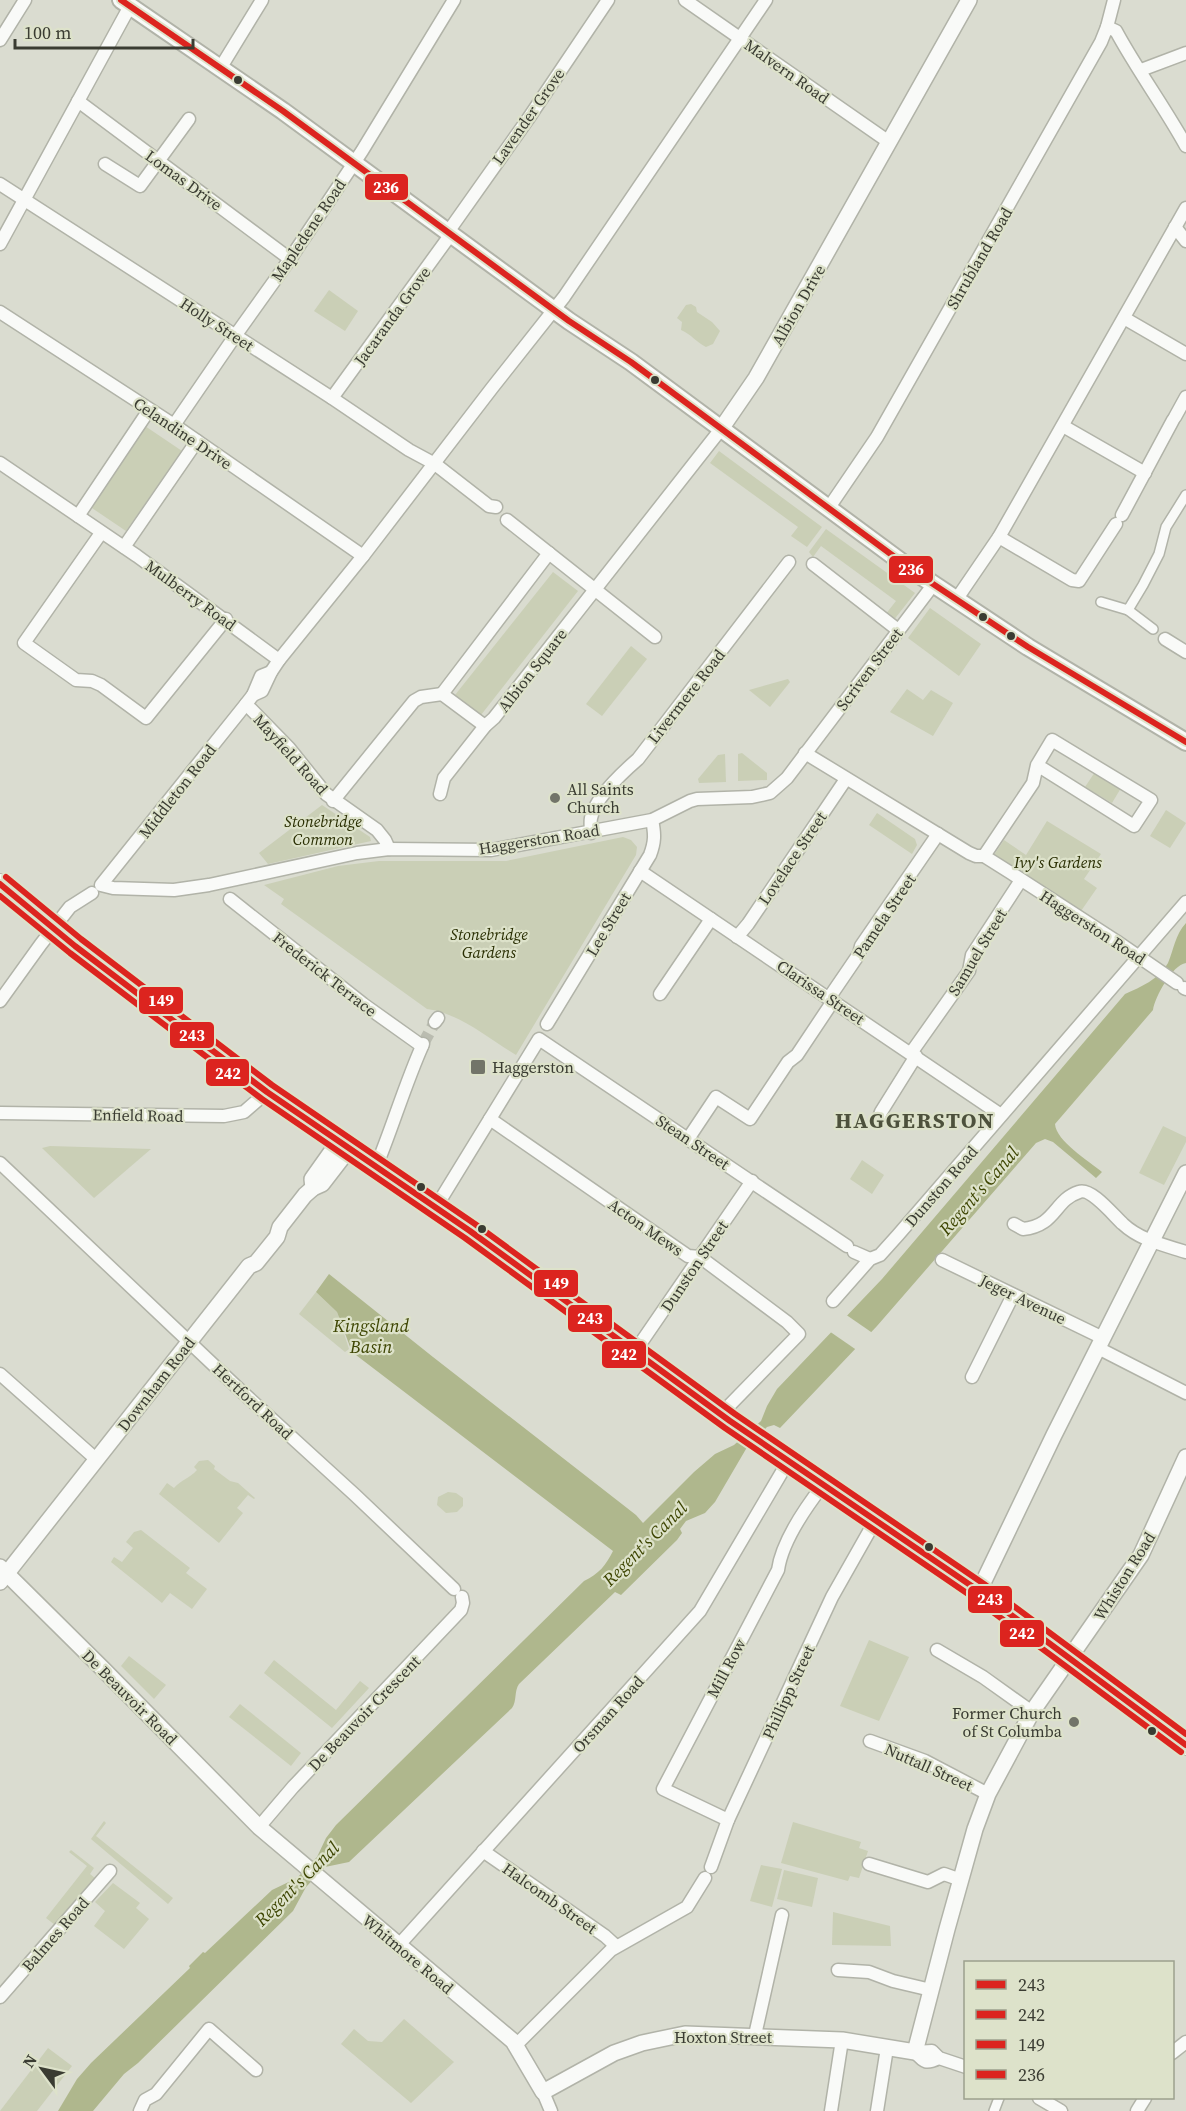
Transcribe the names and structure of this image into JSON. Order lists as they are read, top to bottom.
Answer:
{
  "streets": {
    "street": [
      "Malvern Road",
      "Lavender Grove",
      "Lomas Drive",
      "Mapledene Road",
      "Shrubland Road",
      "Albion Drive",
      "Jacaranda Grove",
      "Holly Street",
      "Celandine Drive",
      "Mulberry Road",
      "Scriven Street",
      "Albion Square",
      "Livermere Road",
      "Mayfield Road",
      "Middleton Road",
      "Haggerston Road",
      "Lovelace Street",
      "Pamela Street",
      "Lee Street",
      "Samuel Street",
      "Frederick Terrace",
      "Clarissa Street",
      "Enfield Road",
      "Stean Street",
      "Dunston Road",
      "Acton Mews",
      "Dunston Street",
      "Jeger Avenue",
      "Downham Road",
      "Hertford Road",
      "Whiston Road",
      "Mill Row",
      "Phillipp Street",
      "De Beauvoir Road",
      "De Beauvoir Crescent",
      "Orsman Road",
      "Nuttall Street",
      "Halcomb Street",
      "Balmes Road",
      "Whitmore Road",
      "Hoxton Street"
    ]
  },
  "crossings": [
    ["Malvern Road", "Albion Drive"],
    ["Malvern Road", "Middleton Road"],
    ["Lavender Grove", "Jacaranda Grove"],
    ["Lomas Drive", "Mapledene Road"],
    ["Mapledene Road", "Holly Street"],
    ["Mapledene Road", "Celandine Drive"],
    ["Albion Drive", "Albion Square"],
    ["Jacaranda Grove", "Holly Street"],
    ["Holly Street", "Middleton Road"],
    ["Celandine Drive", "Middleton Road"],
    ["Mulberry Road", "Middleton Road"],
    ["Scriven Street", "Haggerston Road"],
    ["Livermere Road", "Haggerston Road"],
    ["Mayfield Road", "Middleton Road"],
    ["Mayfield Road", "Haggerston Road"],
    ["Middleton Road", "Haggerston Road"],
    ["Haggerston Road", "Lovelace Street"],
    ["Haggerston Road", "Pamela Street"],
    ["Haggerston Road", "Lee Street"],
    ["Haggerston Road", "Samuel Street"],
    ["Haggerston Road", "Dunston Road"],
    ["Lovelace Street", "Clarissa Street"],
    ["Pamela Street", "Clarissa Street"],
    ["Pamela Street", "Stean Street"],
    ["Lee Street", "Clarissa Street"],
    ["Samuel Street", "Clarissa Street"],
    ["Clarissa Street", "Dunston Road"],
    ["Stean Street", "Dunston Road"],
    ["Stean Street", "Acton Mews"],
    ["Stean Street", "Dunston Street"],
    ["Acton Mews", "Dunston Street"],
    ["Downham Road", "Hertford Road"],
    ["Downham Road", "De Beauvoir Road"],
    ["Hertford Road", "De Beauvoir Crescent"],
    ["Whiston Road", "Nuttall Street"],
    ["Mill Row", "Phillipp Street"],
    ["Phillipp Street", "Halcomb Street"],
    ["Phillipp Street", "Whitmore Road"],
    ["De Beauvoir Road", "De Beauvoir Crescent"],
    ["De Beauvoir Road", "Whitmore Road"],
    ["De Beauvoir Crescent", "Whitmore Road"],
    ["Orsman Road", "Halcomb Street"],
    ["Orsman Road", "Whitmore Road"],
    ["Nuttall Street", "Hoxton Street"],
    ["Whitmore Road", "Hoxton Street"]
  ],
  "districts": ["HAGGERSTON"],
  "water": ["Regent's Canal", "Kingsland Basin"],
  "parks": ["Stonebridge Common", "Ivy's Gardens", "Stonebridge Gardens"],
  "places": {
    "other": ["All Saints Church", "Former Church of St Columba"],
    "transit": ["Haggerston"]
  },
  "lines": [
    "transit line 236",
    "transit line 149",
    "transit line 243",
    "transit line 242"
  ],
  "legend": [
    "243",
    "242",
    "149",
    "236"
  ],
  "scale_bar": "100 m",
  "north": "top left"
}
